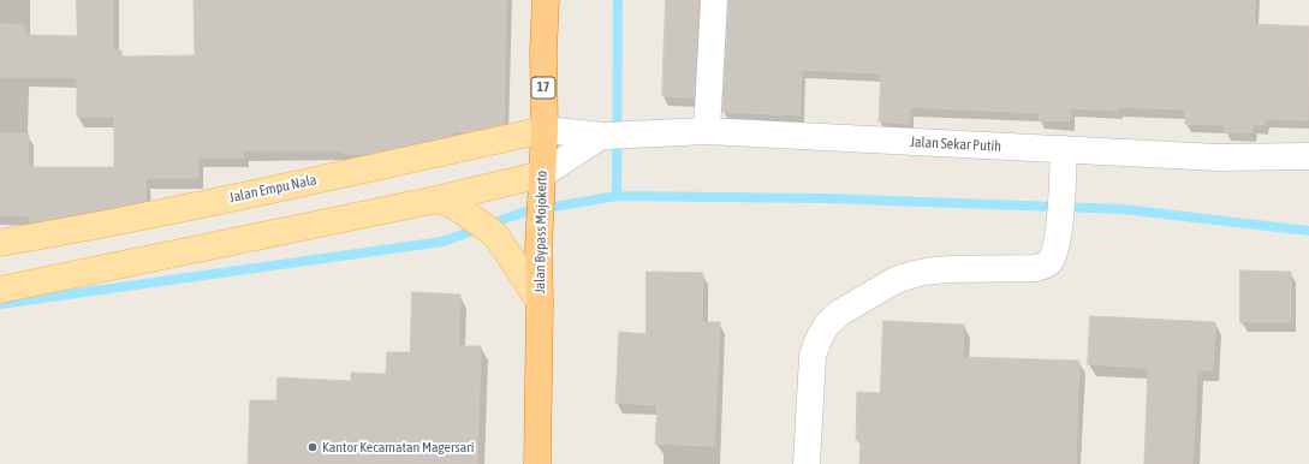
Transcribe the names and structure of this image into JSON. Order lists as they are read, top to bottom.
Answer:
{
  "streets": {
    "highway": ["17", "Jalan Bypass Mojokerto"],
    "main road": ["Jalan Empu Nala"],
    "street": ["Jalan Sekar Putih"]
  },
  "crossings": [
    ["Jalan Sekar Putih", "Jalan Empu Nala"],
    ["Jalan Sekar Putih", "Jalan Bypass Mojokerto"],
    ["Jalan Empu Nala", "Jalan Bypass Mojokerto"]
  ],
  "places": ["Kantor Kecamatan Magersari"]
}
